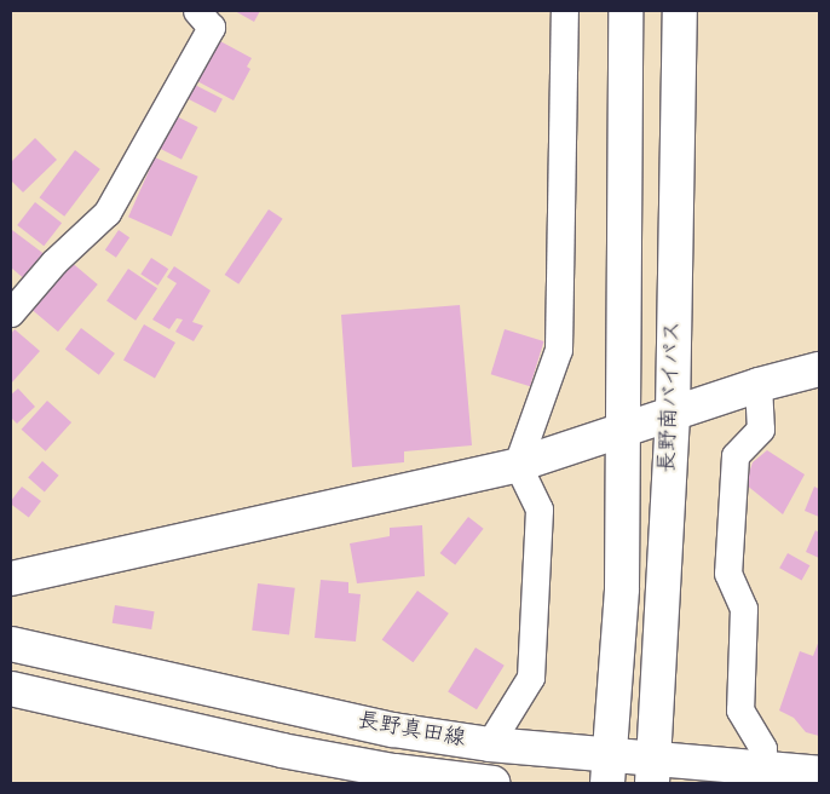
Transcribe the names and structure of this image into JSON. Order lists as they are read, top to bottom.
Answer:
{
  "streets": {
    "main road": ["長野南バイパス", "長野真田線"]
  },
  "crossings": [
    ["長野南バイパス", "長野真田線"]
  ]
}
